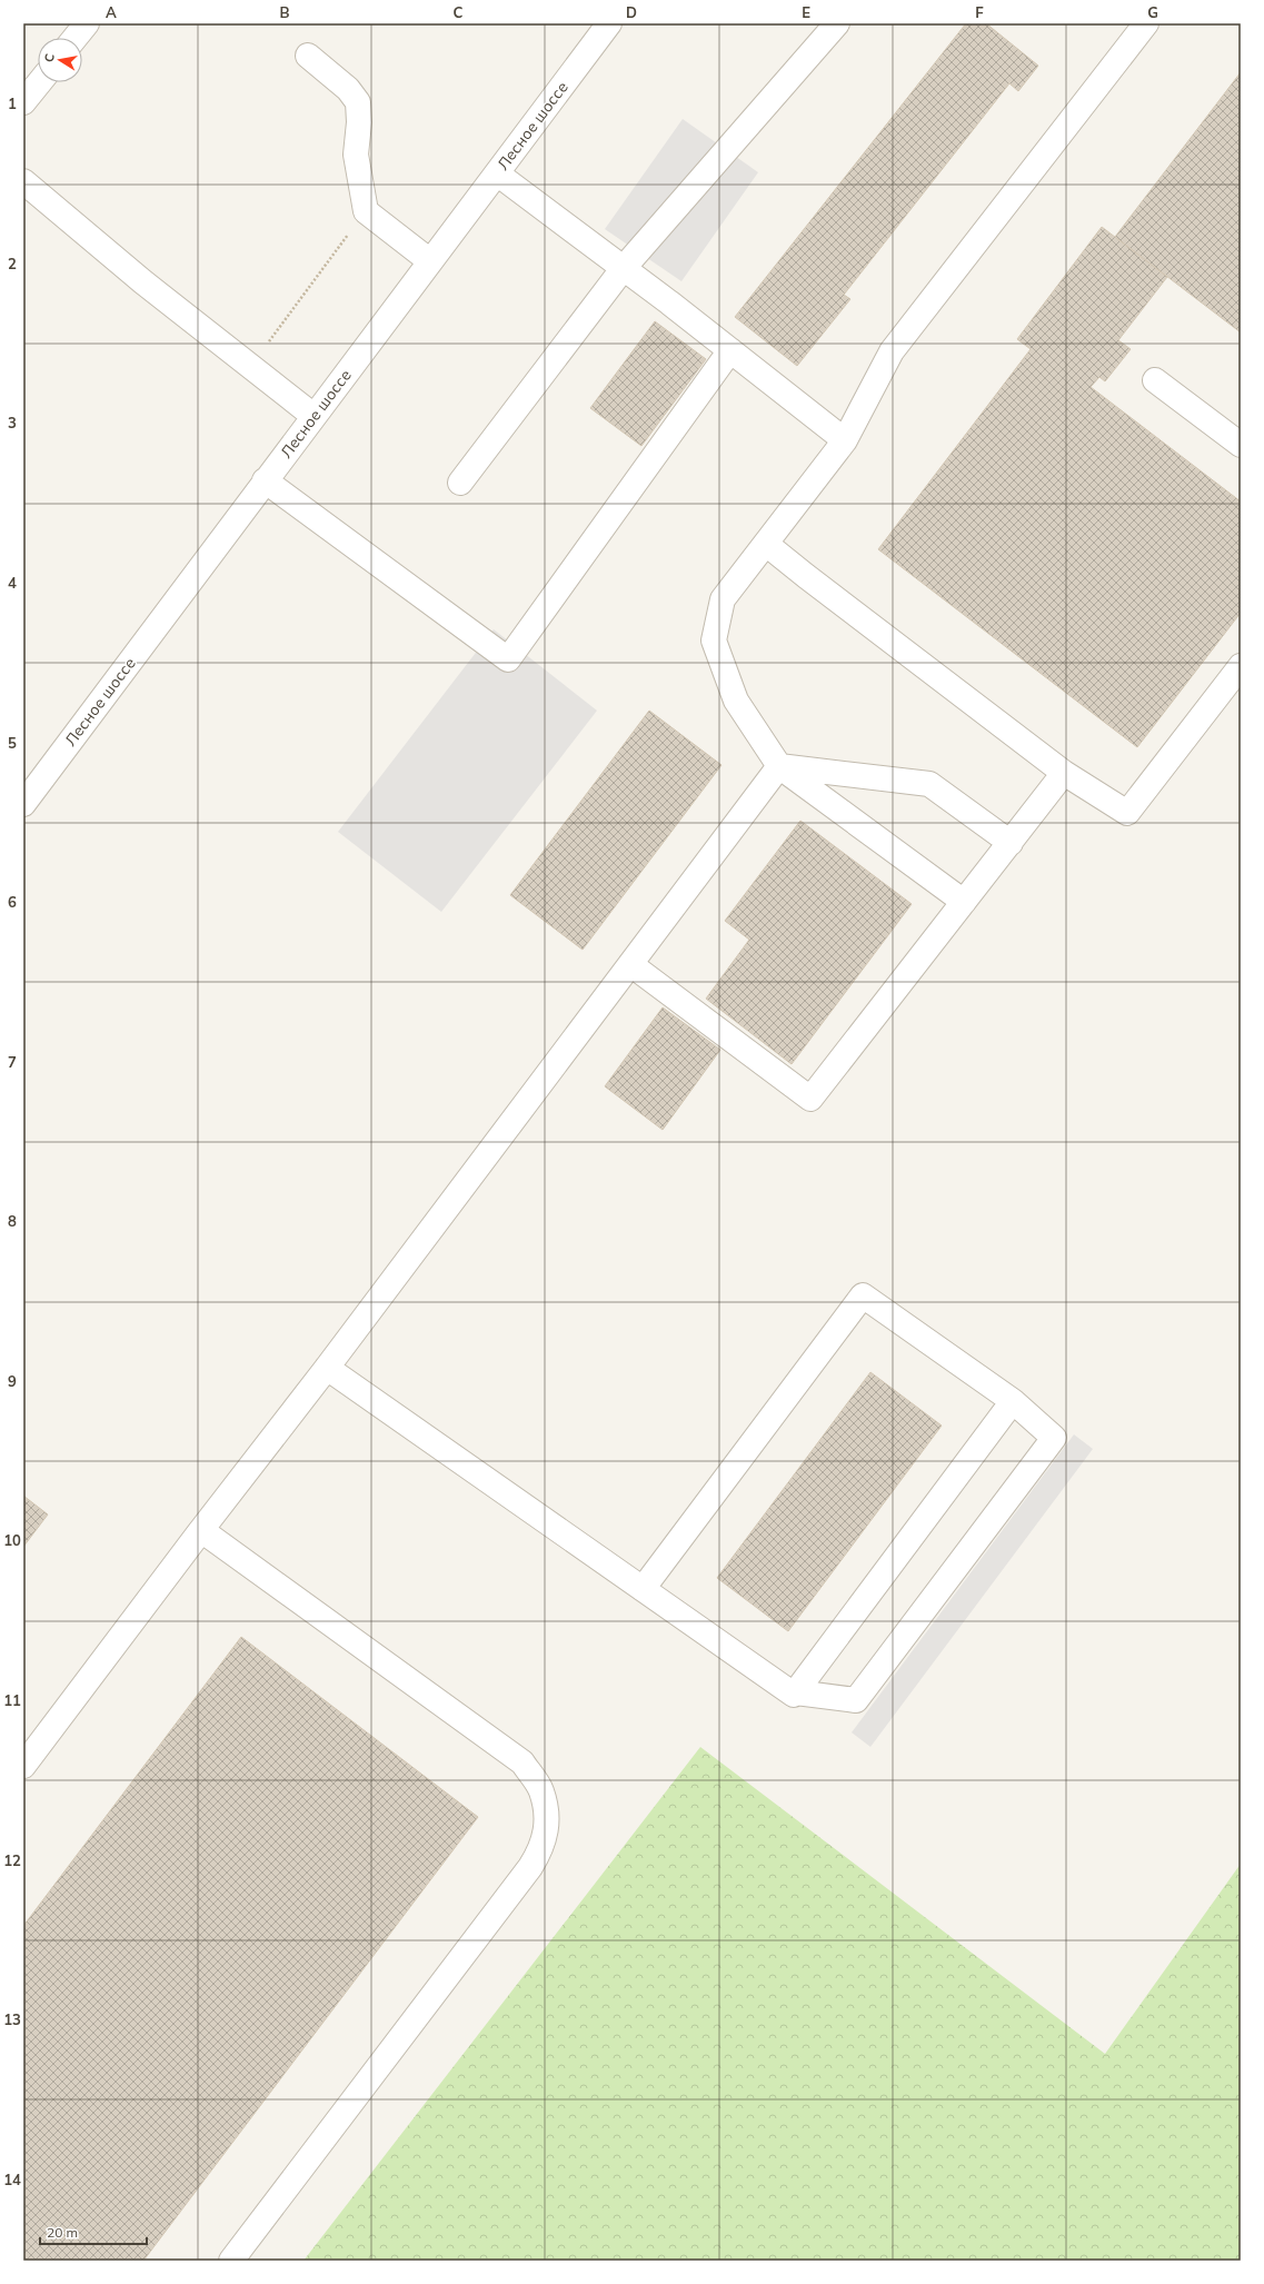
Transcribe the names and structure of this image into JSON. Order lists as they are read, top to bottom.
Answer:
{
  "streets": {
    "street": ["Лесное шоссе"]
  },
  "scale_bar": "20 m",
  "north": "left",
  "grid": {
    "columns": [
      "A",
      "B",
      "C",
      "D",
      "E",
      "F",
      "G"
    ],
    "rows": [
      "1",
      "2",
      "3",
      "4",
      "5",
      "6",
      "7",
      "8",
      "9",
      "10",
      "11",
      "12",
      "13",
      "14"
    ]
  }
}
